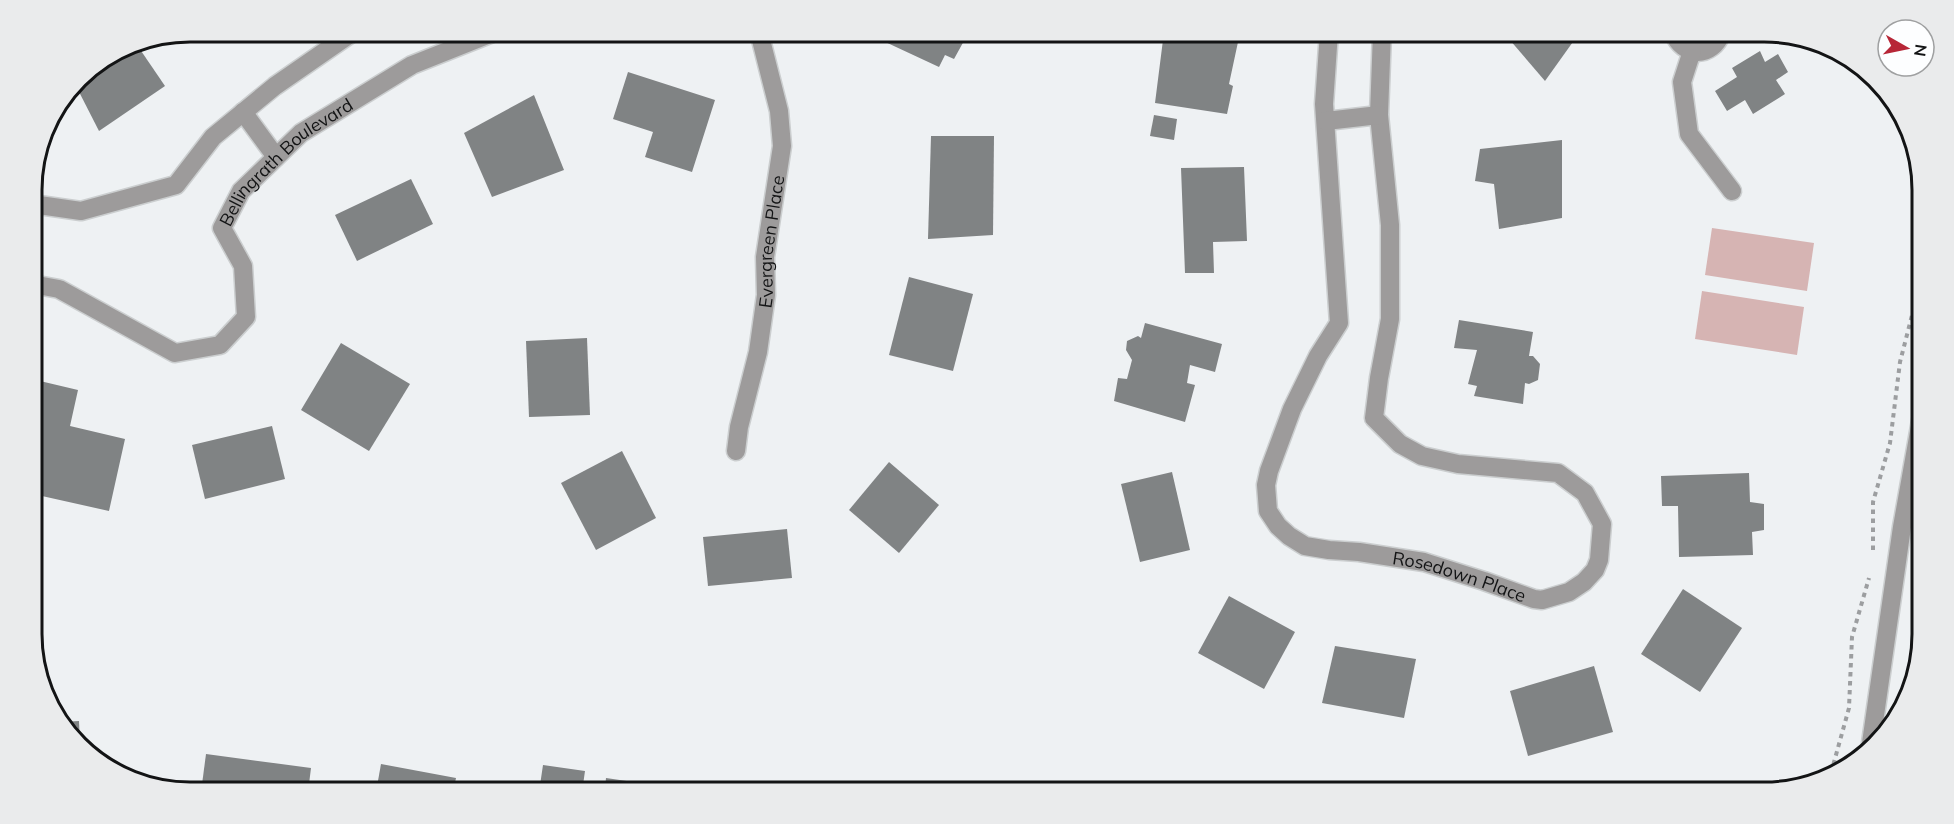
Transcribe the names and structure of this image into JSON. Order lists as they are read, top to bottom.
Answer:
{
  "streets": {
    "street": ["Bellingrath Boulevard", "Evergreen Place", "Rosedown Place"]
  },
  "north": "right"
}
